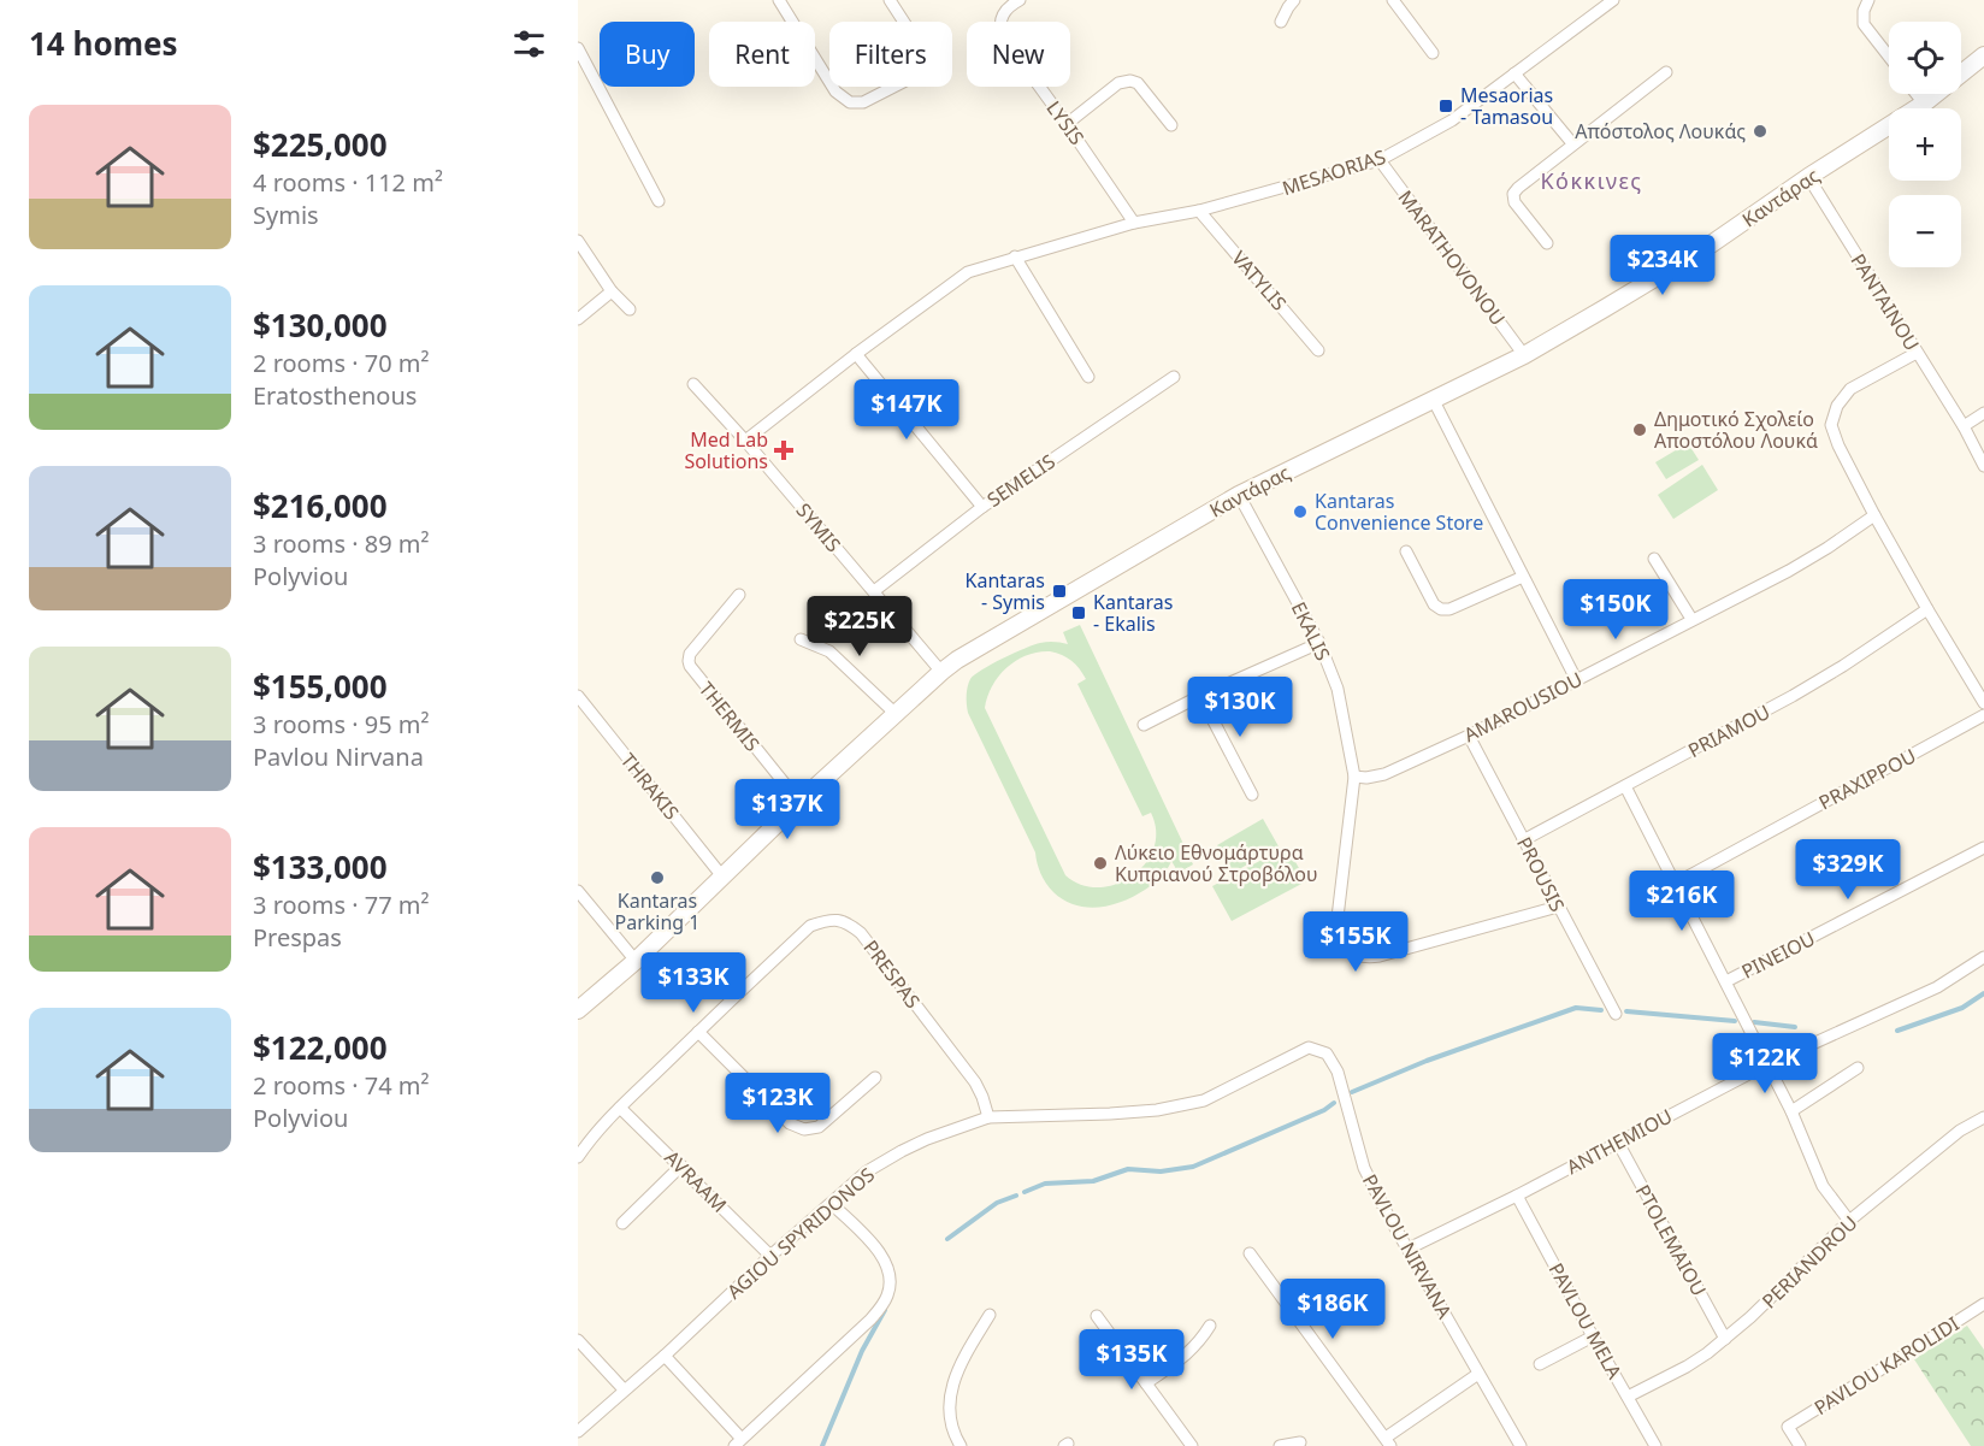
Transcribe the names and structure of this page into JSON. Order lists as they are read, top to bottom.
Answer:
{
  "streets": {
    "street": [
      "LYSIS",
      "MESAORIAS",
      "Καντάρας",
      "MARATHOVONOU",
      "VATYLIS",
      "PANTAINOU",
      "SEMELIS",
      "SYMIS",
      "EKALIS",
      "AMAROUSIOU",
      "THERMIS",
      "PRIAMOU",
      "PRAXIPPOU",
      "THRAKIS",
      "PROUSIS",
      "PINEIOU",
      "PRESPAS",
      "ANTHEMIOU",
      "AVRAAM",
      "AGIOU SPYRIDONOS",
      "PTOLEMAIOU",
      "PAVLOU NIRVANA",
      "PERIANDROU",
      "PAVLOU MELA",
      "PAVLOU KAROLIDI"
    ]
  },
  "crossings": [
    ["LYSIS", "MESAORIAS"],
    ["MESAORIAS", "MARATHOVONOU"],
    ["MESAORIAS", "VATYLIS"],
    ["MESAORIAS", "SYMIS"],
    ["Καντάρας", "MARATHOVONOU"],
    ["Καντάρας", "PANTAINOU"],
    ["Καντάρας", "SYMIS"],
    ["Καντάρας", "EKALIS"],
    ["Καντάρας", "THERMIS"],
    ["Καντάρας", "THRAKIS"],
    ["SEMELIS", "SYMIS"],
    ["EKALIS", "AMAROUSIOU"],
    ["AMAROUSIOU", "PROUSIS"],
    ["PRIAMOU", "PROUSIS"],
    ["PRESPAS", "AVRAAM"],
    ["PRESPAS", "AGIOU SPYRIDONOS"],
    ["ANTHEMIOU", "PTOLEMAIOU"],
    ["ANTHEMIOU", "PAVLOU NIRVANA"],
    ["ANTHEMIOU", "PAVLOU MELA"],
    ["AVRAAM", "AGIOU SPYRIDONOS"],
    ["AGIOU SPYRIDONOS", "PAVLOU NIRVANA"],
    ["PTOLEMAIOU", "PERIANDROU"],
    ["PERIANDROU", "PAVLOU MELA"]
  ],
  "districts": ["Κόκκινες"],
  "places": {
    "transit": ["Mesaorias - Tamasou", "Kantaras - Symis", "Kantaras - Ekalis"],
    "other": [
      "Απόστολος Λουκάς",
      "Δημοτικό Σχολείο Αποστόλου Λουκά",
      "Kantaras Convenience Store",
      "Λύκειο Εθνομάρτυρα Κυπριανού Στροβόλου",
      "Kantaras Parking 1"
    ],
    "health": ["Med Lab Solutions"]
  },
  "page": {
    "heading": "14 homes",
    "map_buttons": ["+", "−"],
    "chip": [
      "Buy",
      "Rent",
      "Filters",
      "New"
    ],
    "list": [
      {
        "name": "$225,000",
        "note": "4 rooms · 112 m² · Symis"
      },
      {
        "name": "$130,000",
        "note": "2 rooms · 70 m² · Eratosthenous"
      },
      {
        "name": "$216,000",
        "note": "3 rooms · 89 m² · Polyviou"
      },
      {
        "name": "$155,000",
        "note": "3 rooms · 95 m² · Pavlou Nirvana"
      },
      {
        "name": "$133,000",
        "note": "3 rooms · 77 m² · Prespas"
      },
      {
        "name": "$122,000",
        "note": "2 rooms · 74 m² · Polyviou"
      }
    ],
    "price": [
      "$234K",
      "$147K",
      "$150K",
      "$225K",
      "$130K",
      "$137K",
      "$329K",
      "$216K",
      "$155K",
      "$133K",
      "$122K",
      "$123K",
      "$186K",
      "$135K"
    ]
  }
}
